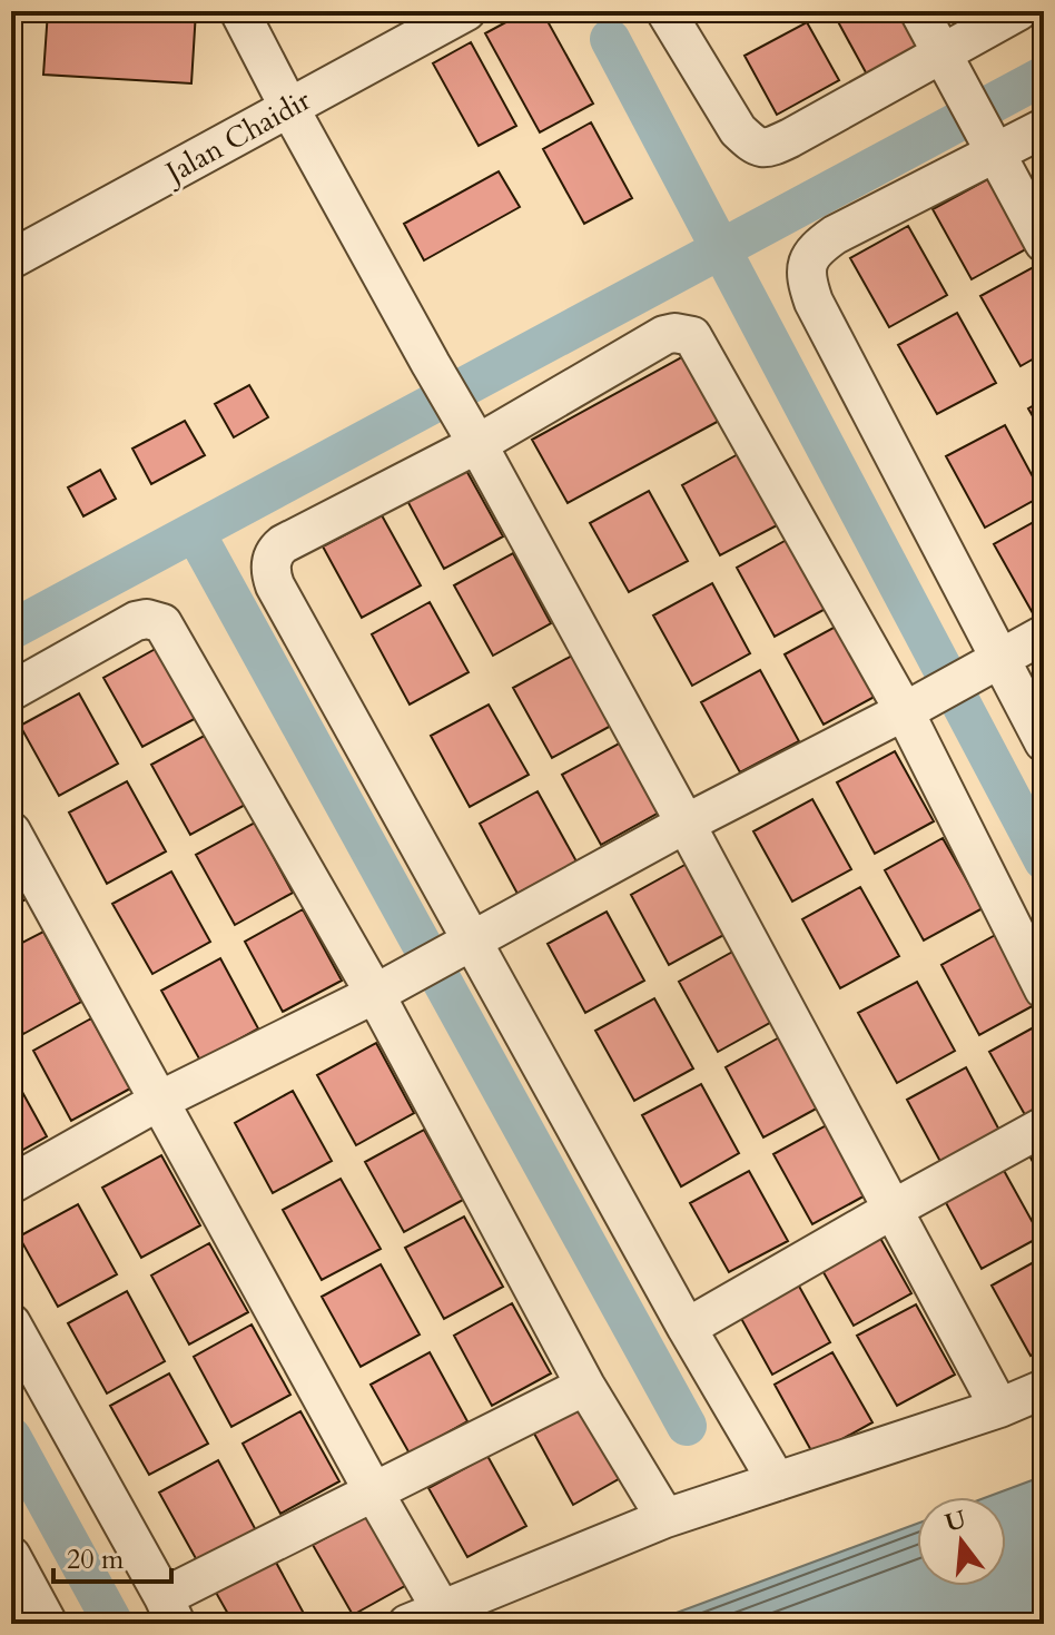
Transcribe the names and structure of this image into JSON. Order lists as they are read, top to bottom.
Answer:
{
  "streets": {
    "street": ["Jalan Chaidir"]
  },
  "scale_bar": "20 m",
  "north": "top"
}
